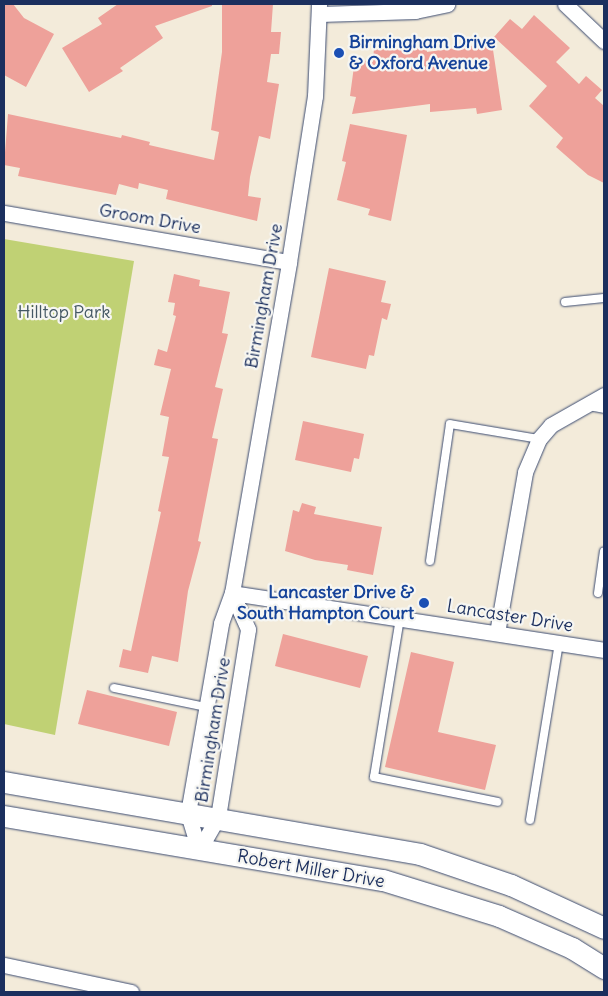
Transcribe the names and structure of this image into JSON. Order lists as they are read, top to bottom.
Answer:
{
  "streets": {
    "main road": ["Robert Miller Drive"],
    "street": ["Groom Drive", "Birmingham Drive", "Lancaster Drive"]
  },
  "crossings": [
    ["Groom Drive", "Birmingham Drive"],
    ["Birmingham Drive", "Lancaster Drive"],
    ["Birmingham Drive", "Robert Miller Drive"]
  ],
  "parks": ["Hilltop Park"],
  "places": ["Birmingham Drive & Oxford Avenue", "Lancaster Drive & South Hampton Court"]
}
